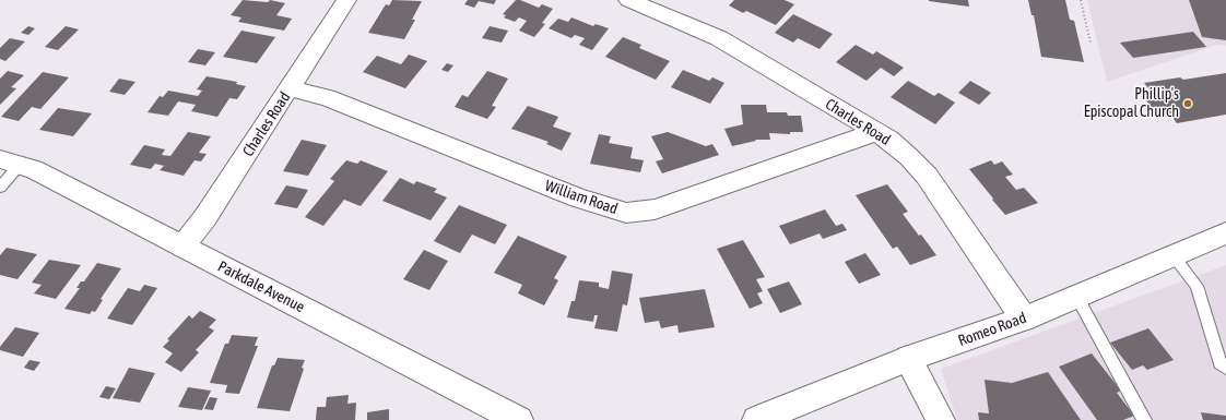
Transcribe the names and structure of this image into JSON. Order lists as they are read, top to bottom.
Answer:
{
  "streets": {
    "street": [
      "Charles Road",
      "William Road",
      "Parkdale Avenue",
      "Romeo Road"
    ]
  },
  "crossings": [
    ["Charles Road", "William Road"],
    ["Charles Road", "Parkdale Avenue"],
    ["Charles Road", "Romeo Road"]
  ],
  "places": ["Phillip's Episcopal Church"]
}
